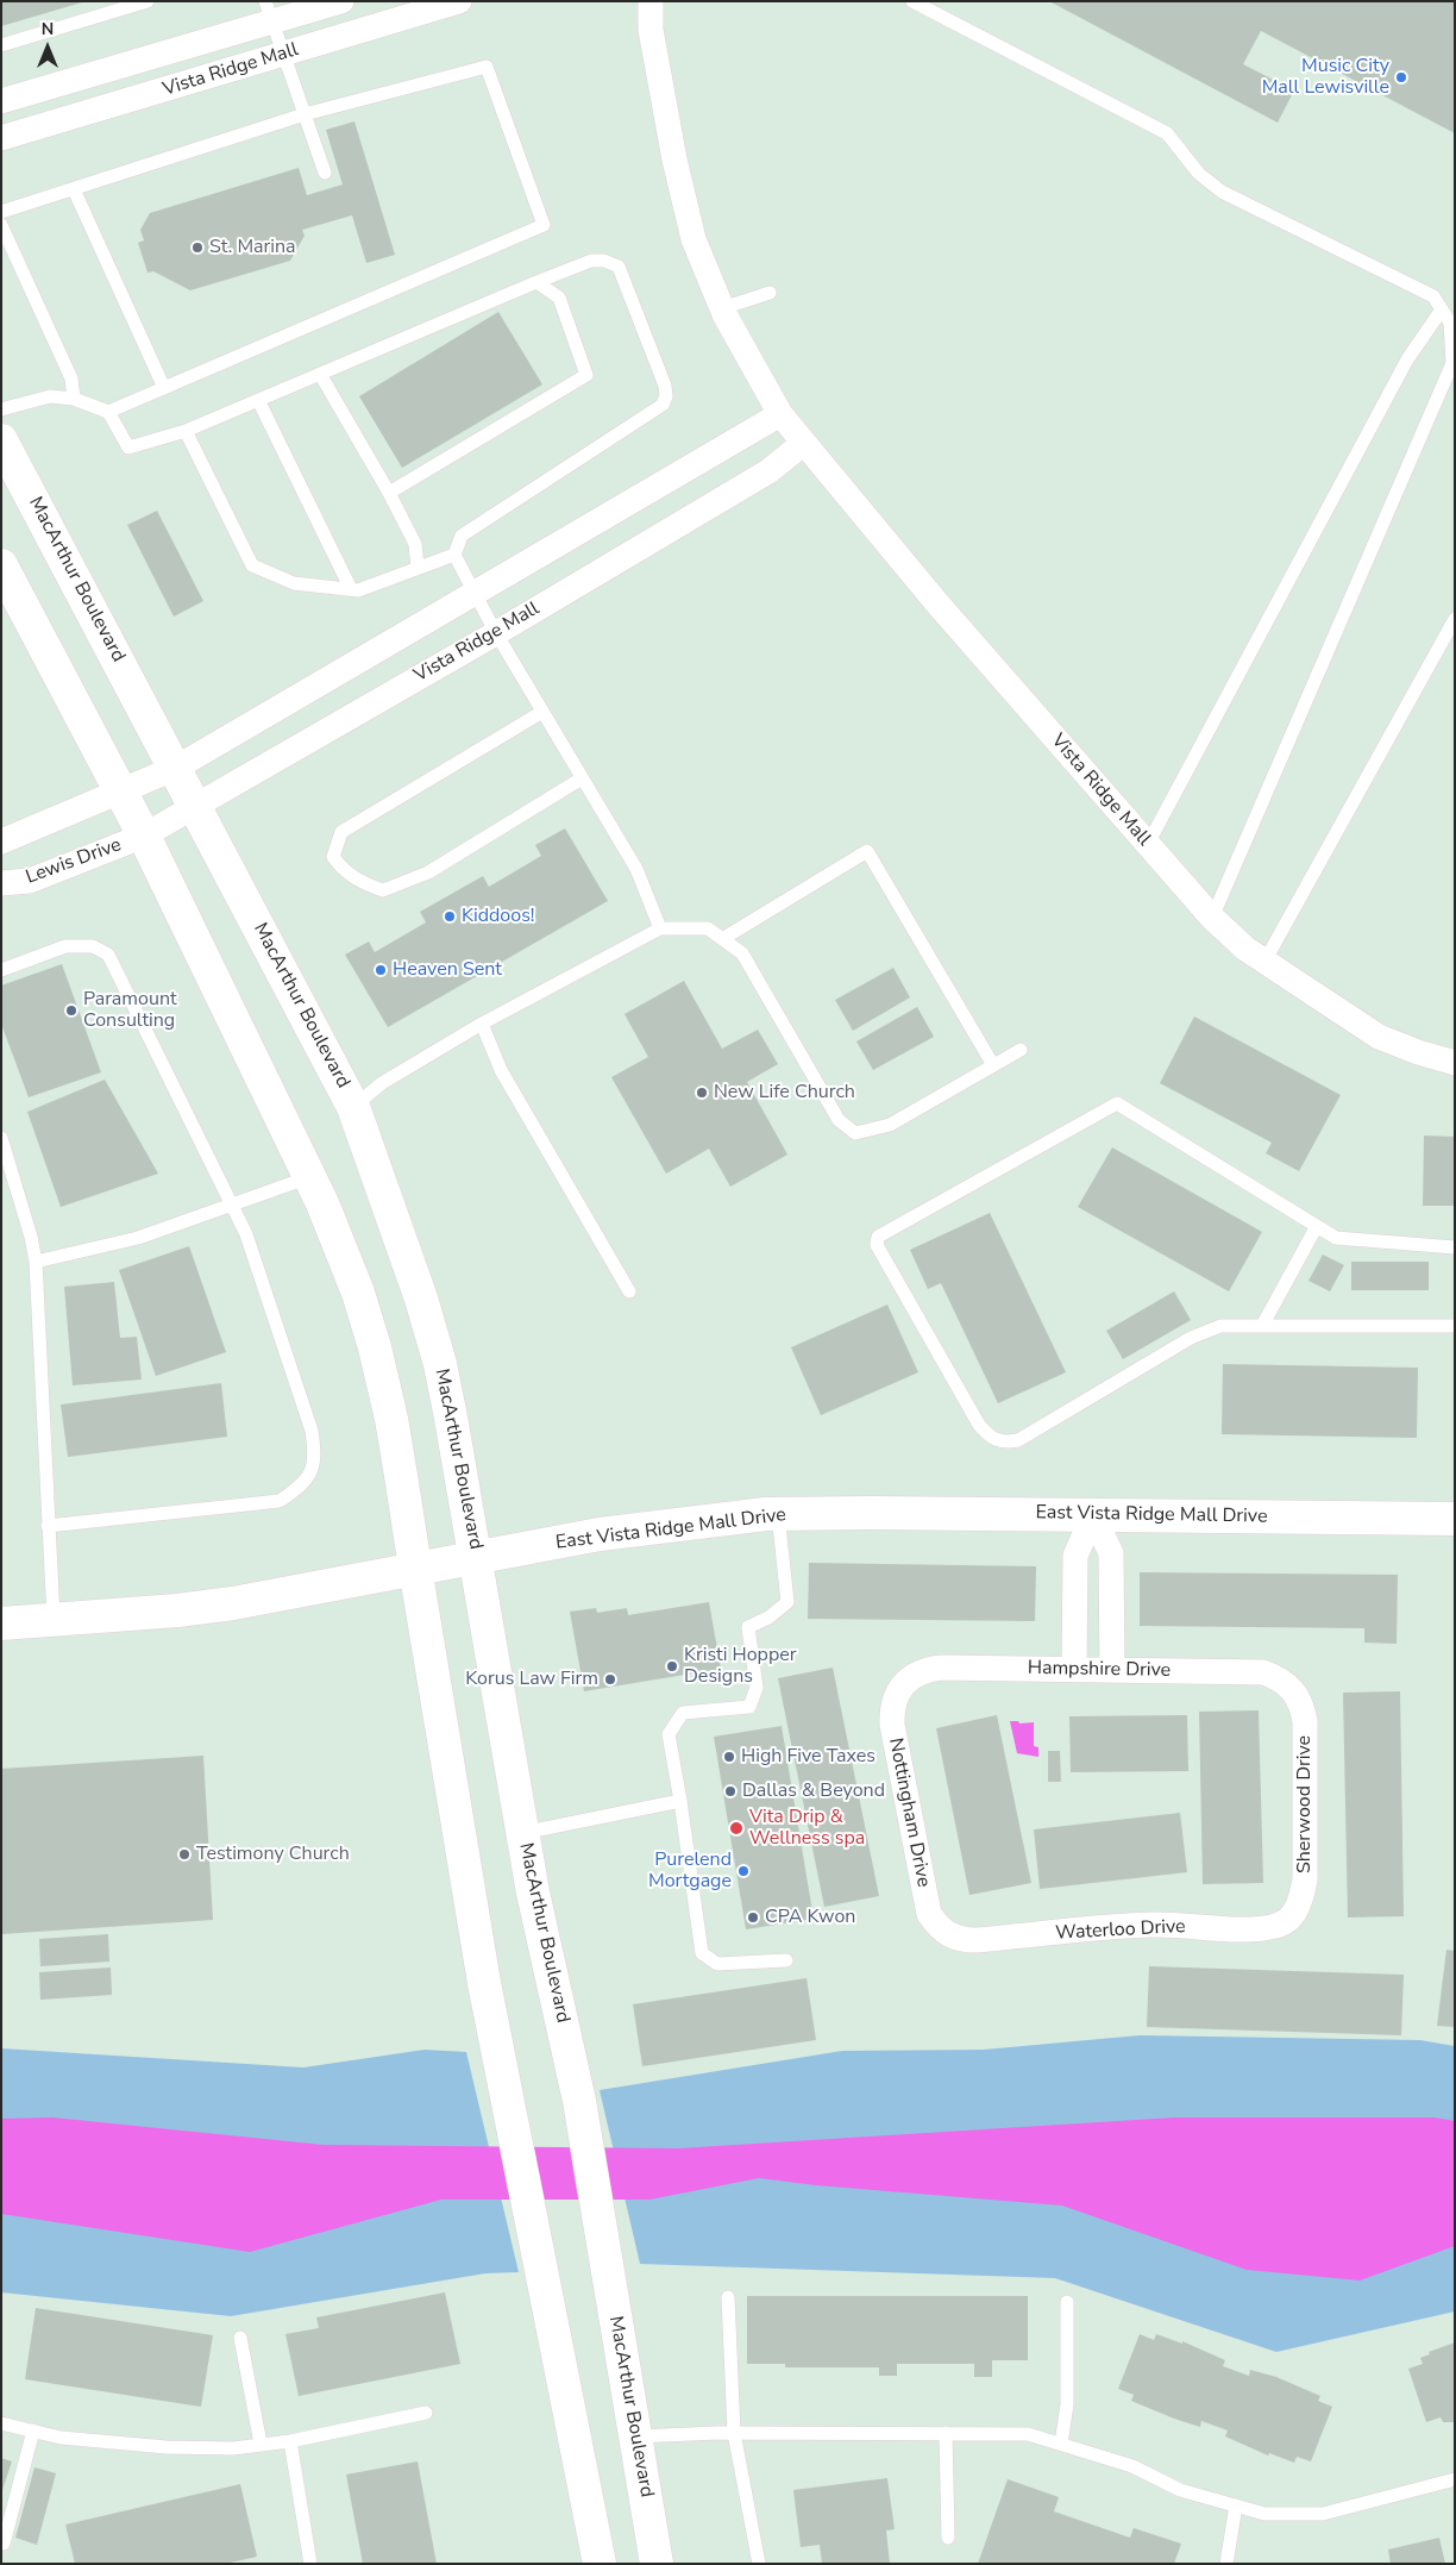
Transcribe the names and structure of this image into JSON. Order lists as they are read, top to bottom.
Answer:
{
  "streets": {
    "main road": ["MacArthur Boulevard", "East Vista Ridge Mall Drive"],
    "street": [
      "Vista Ridge Mall",
      "Lewis Drive",
      "Hampshire Drive",
      "Sherwood Drive",
      "Nottingham Drive",
      "Waterloo Drive"
    ]
  },
  "crossings": [
    ["Vista Ridge Mall", "MacArthur Boulevard"],
    ["Vista Ridge Mall", "Lewis Drive"],
    ["MacArthur Boulevard", "East Vista Ridge Mall Drive"],
    ["Hampshire Drive", "Sherwood Drive"],
    ["Hampshire Drive", "Nottingham Drive"],
    ["Sherwood Drive", "Waterloo Drive"],
    ["Nottingham Drive", "Waterloo Drive"]
  ],
  "places": [
    "Music City Mall Lewisville",
    "St. Marina",
    "Kiddoos!",
    "Heaven Sent",
    "Paramount Consulting",
    "New Life Church",
    "Kristi Hopper Designs",
    "Korus Law Firm",
    "High Five Taxes",
    "Dallas & Beyond",
    "Vita Drip & Wellness spa",
    "Testimony Church",
    "Purelend Mortgage",
    "CPA Kwon"
  ],
  "north": "top"
}
